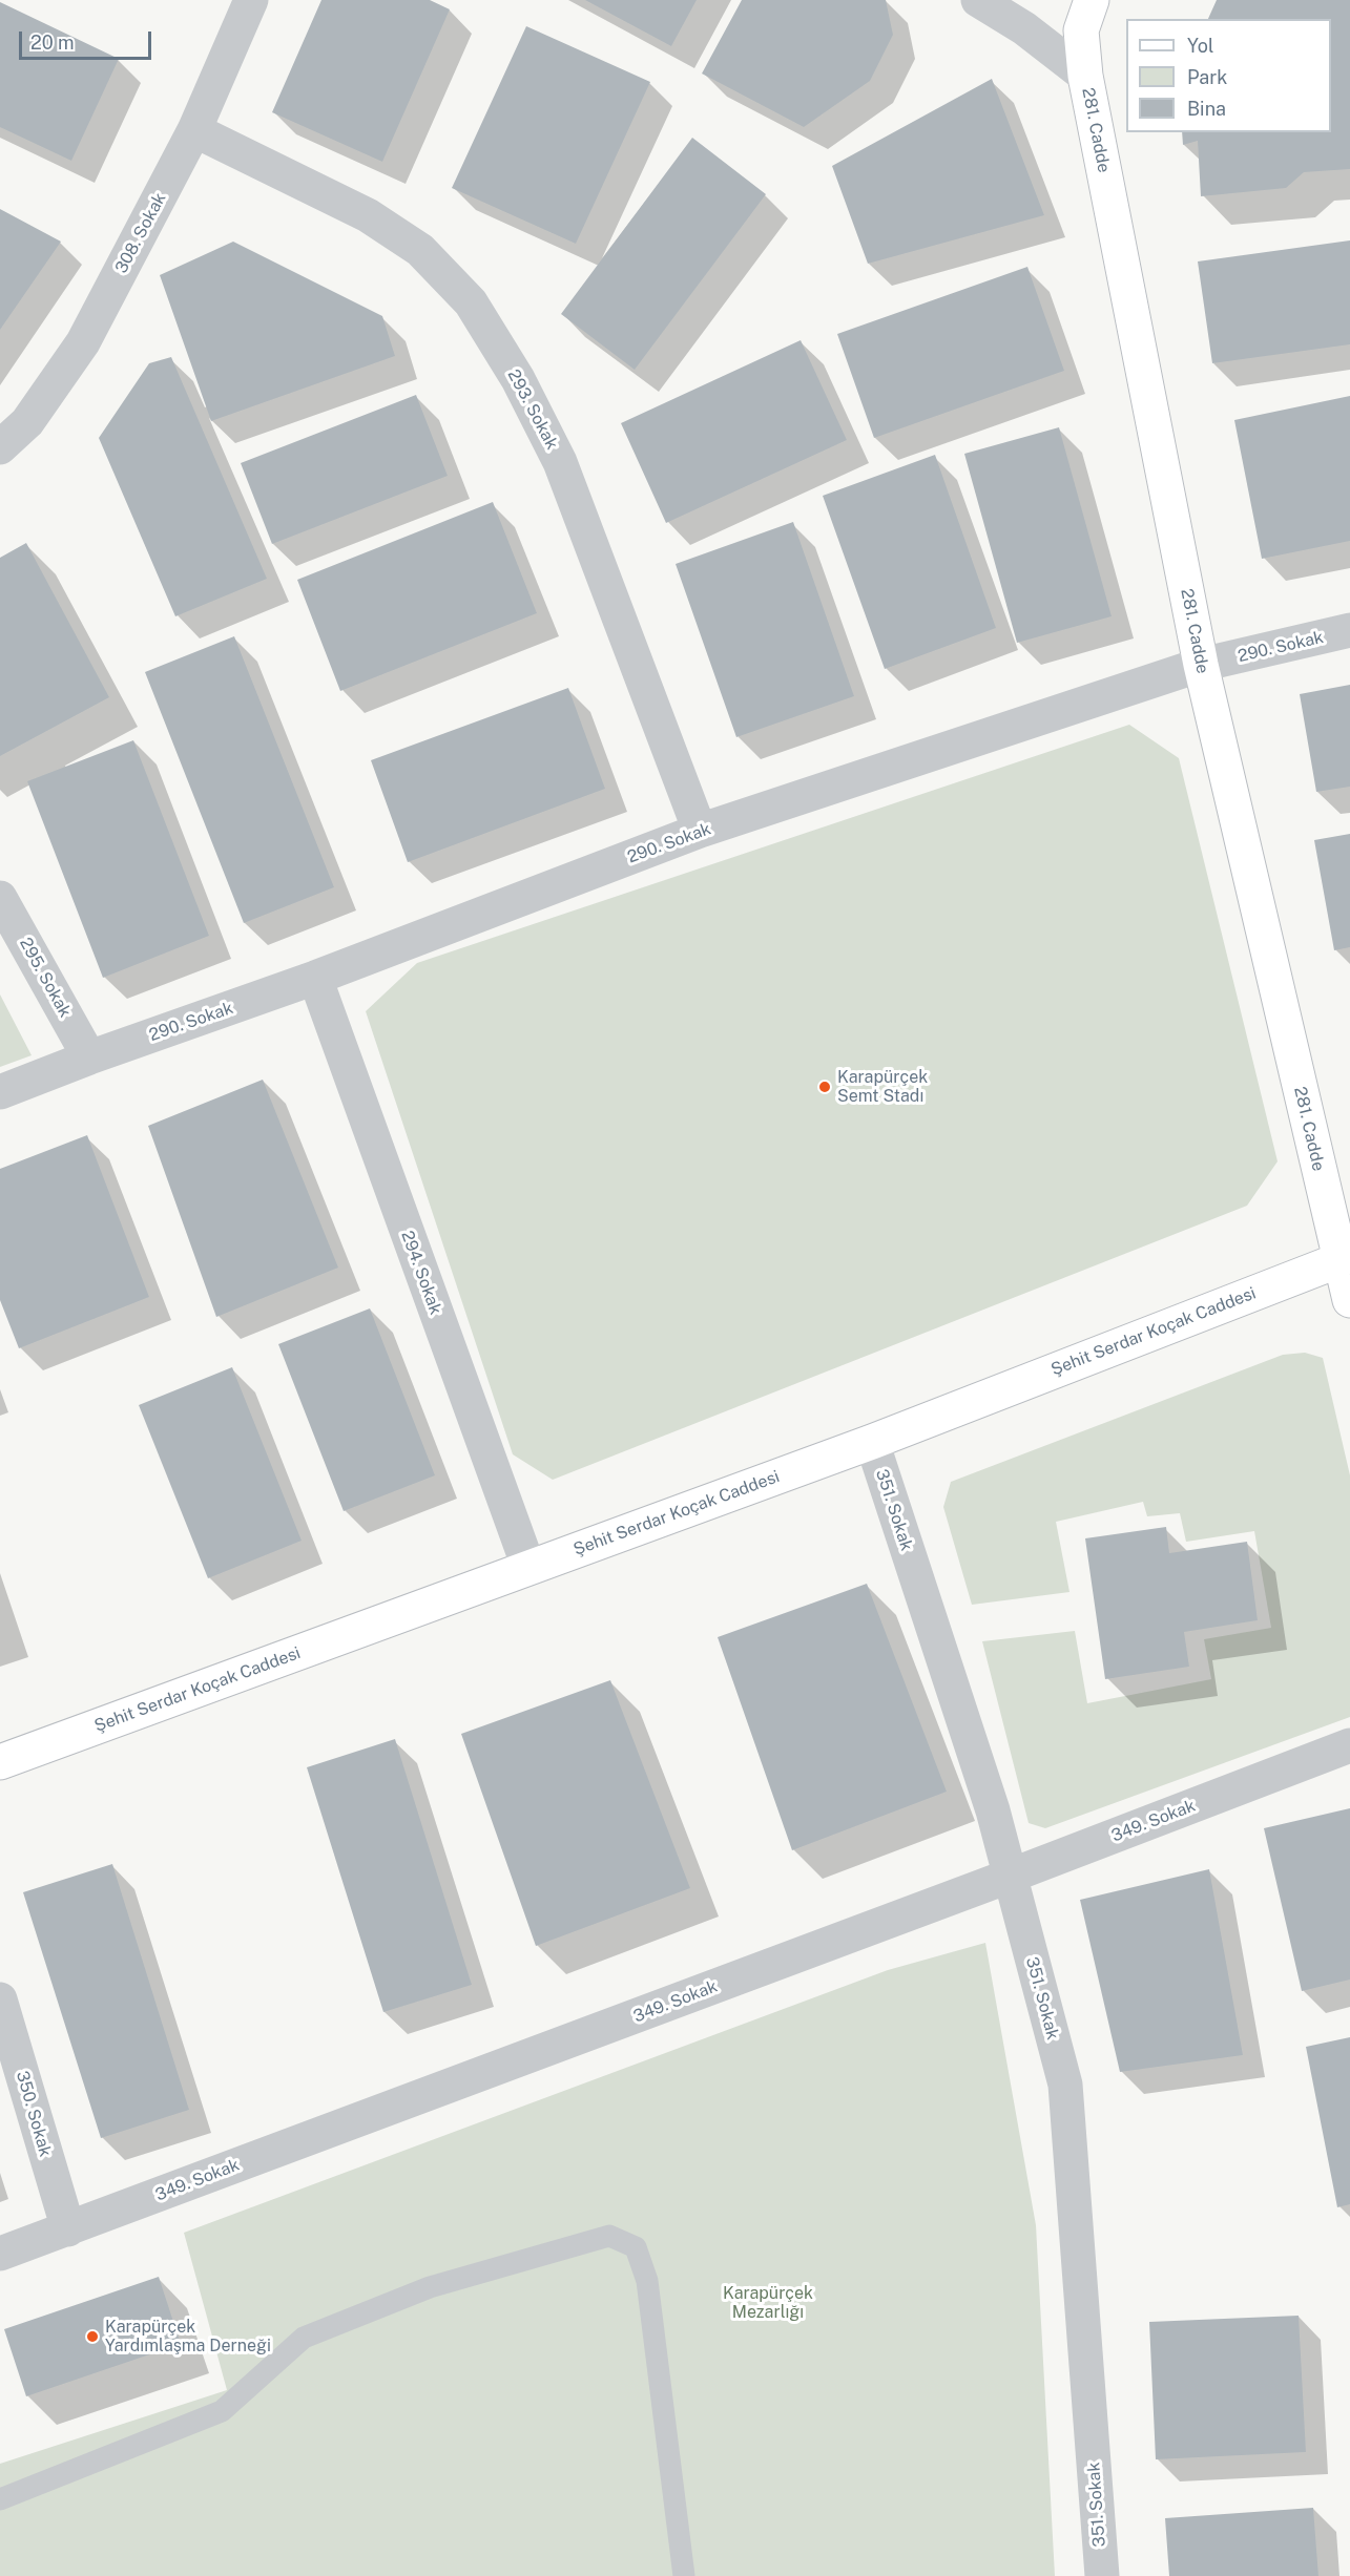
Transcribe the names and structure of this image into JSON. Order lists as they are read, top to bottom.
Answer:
{
  "streets": {
    "street": [
      "281. Cadde",
      "308. Sokak",
      "293. Sokak",
      "290. Sokak",
      "295. Sokak",
      "294. Sokak",
      "Şehit Serdar Koçak Caddesi",
      "351. Sokak",
      "349. Sokak",
      "350. Sokak"
    ]
  },
  "crossings": [
    ["281. Cadde", "290. Sokak"],
    ["281. Cadde", "Şehit Serdar Koçak Caddesi"],
    ["308. Sokak", "293. Sokak"],
    ["293. Sokak", "290. Sokak"],
    ["290. Sokak", "295. Sokak"],
    ["290. Sokak", "294. Sokak"],
    ["294. Sokak", "Şehit Serdar Koçak Caddesi"],
    ["Şehit Serdar Koçak Caddesi", "351. Sokak"],
    ["351. Sokak", "349. Sokak"],
    ["349. Sokak", "350. Sokak"]
  ],
  "parks": ["Karapürçek Mezarlığı"],
  "places": ["Karapürçek Semt Stadı", "Karapürçek Yardımlaşma Derneği"],
  "legend": ["Yol", "Park", "Bina"],
  "scale_bar": "20 m"
}
